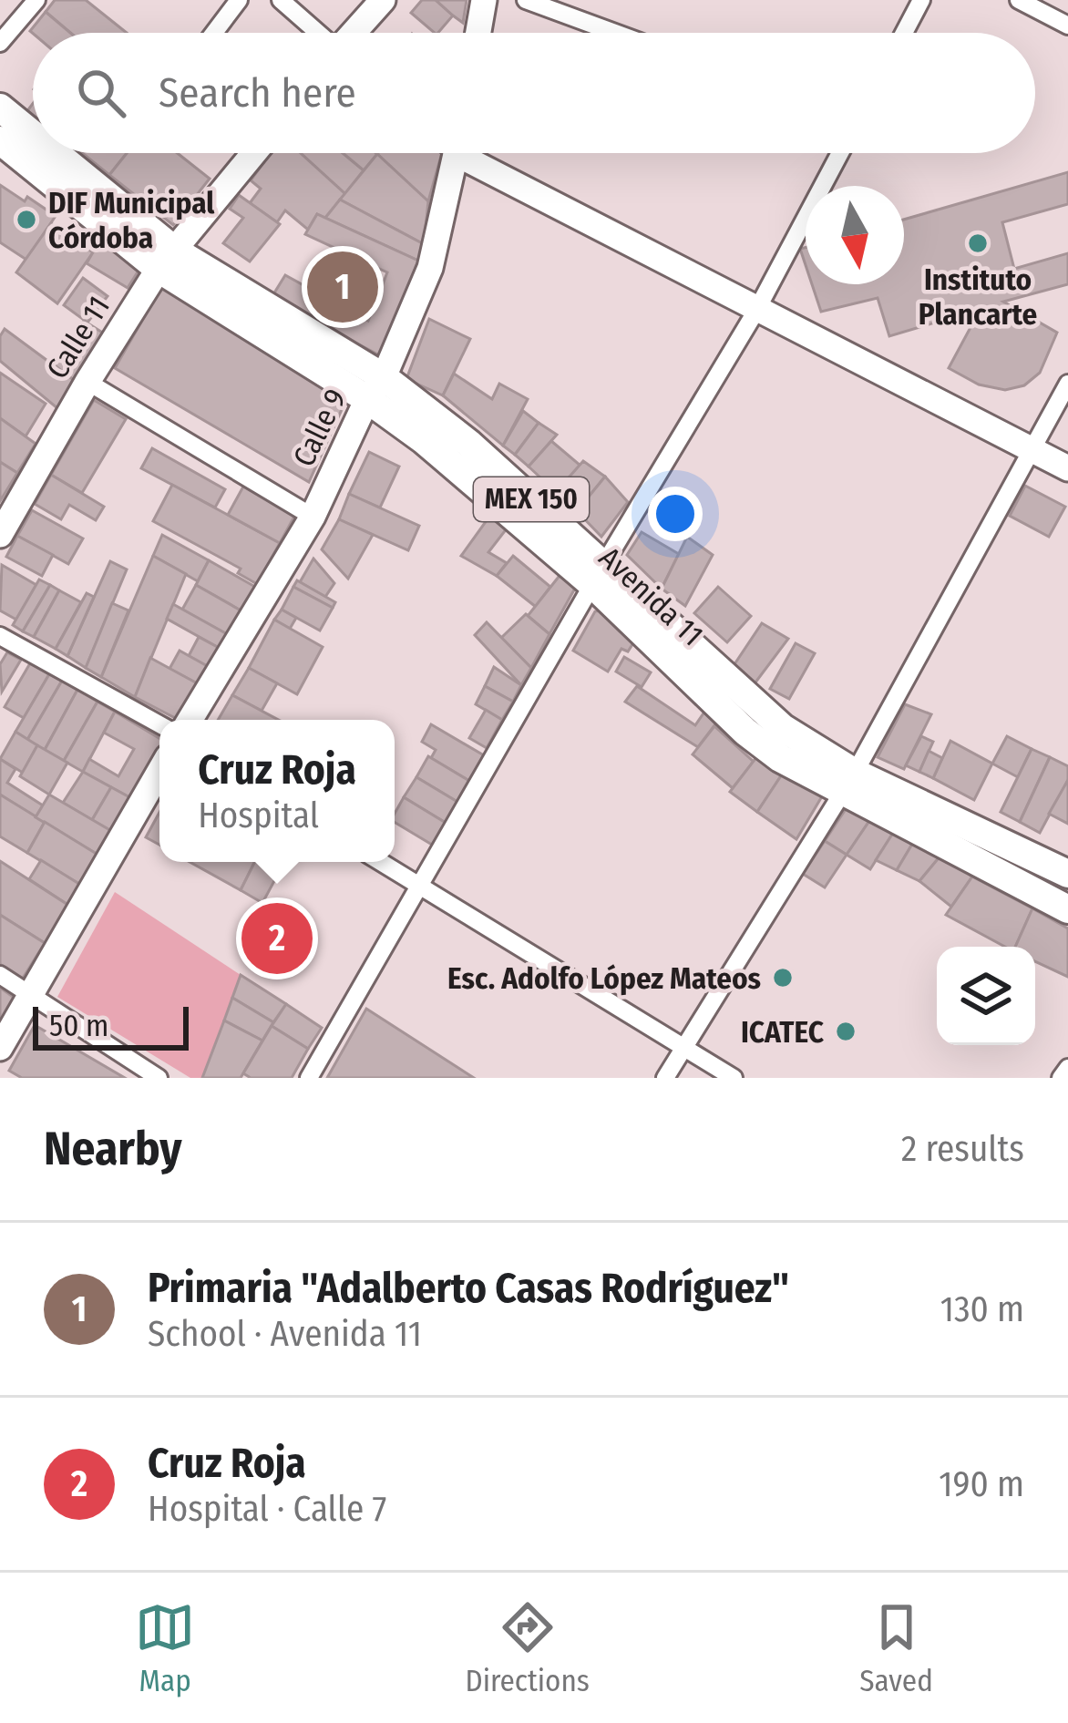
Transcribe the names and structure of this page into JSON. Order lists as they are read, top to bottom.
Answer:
{
  "streets": {
    "main road": [
      "Calle 11",
      "Calle 9",
      "MEX 150",
      "Avenida 11"
    ]
  },
  "crossings": [
    ["Calle 11", "Avenida 11"],
    ["Calle 9", "Avenida 11"]
  ],
  "places": [
    "DIF Municipal Córdoba",
    "Instituto Plancarte",
    "Esc. Adolfo López Mateos",
    "ICATEC"
  ],
  "scale_bar": "50 m",
  "north": "bottom",
  "page": {
    "search": "Search here",
    "pins": ["1", "2"],
    "popup": ["Cruz Roja", "Hospital"],
    "scale": "50 m",
    "heading": ["Nearby", "2 results"],
    "list": [
      {
        "mark": "1",
        "name": "Primaria \"Adalberto Casas Rodríguez\"",
        "note": "School · Avenida 11",
        "value": "130 m"
      },
      {
        "mark": "2",
        "name": "Cruz Roja",
        "note": "Hospital · Calle 7",
        "value": "190 m"
      }
    ],
    "nav": ["Map", "Directions", "Saved"]
  }
}
